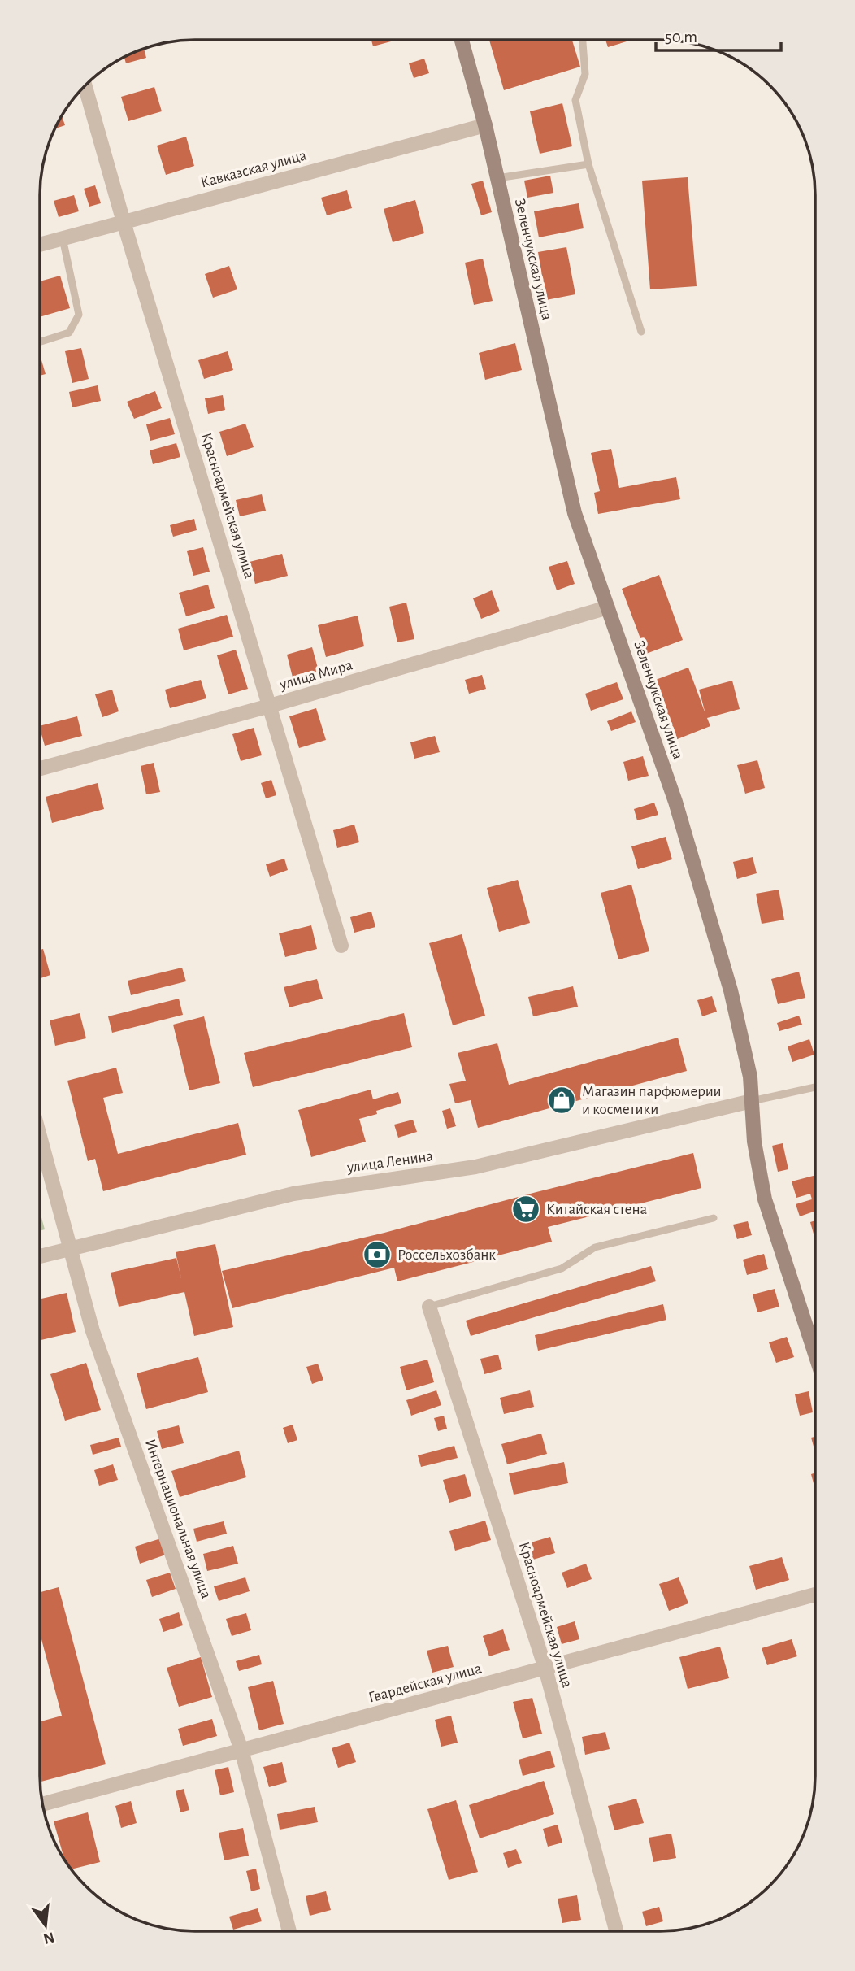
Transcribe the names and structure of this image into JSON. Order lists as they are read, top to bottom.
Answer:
{
  "streets": {
    "street": [
      "Кавказская улица",
      "Зеленчукская улица",
      "Красноармейская улица",
      "улица Мира",
      "улица Ленина",
      "Интернациональная улица",
      "Гвардейская улица"
    ]
  },
  "crossings": [
    ["Кавказская улица", "Зеленчукская улица"],
    ["Кавказская улица", "Красноармейская улица"],
    ["Зеленчукская улица", "улица Мира"],
    ["Зеленчукская улица", "улица Ленина"],
    ["Красноармейская улица", "улица Мира"],
    ["Красноармейская улица", "Гвардейская улица"],
    ["улица Ленина", "Интернациональная улица"],
    ["Интернациональная улица", "Гвардейская улица"]
  ],
  "places": {
    "shop": ["Магазин парфюмерии и косметики"],
    "supermarket": ["Китайская стена"],
    "bank": ["Россельхозбанк"]
  },
  "scale_bar": "50 m",
  "north": "bottom"
}
